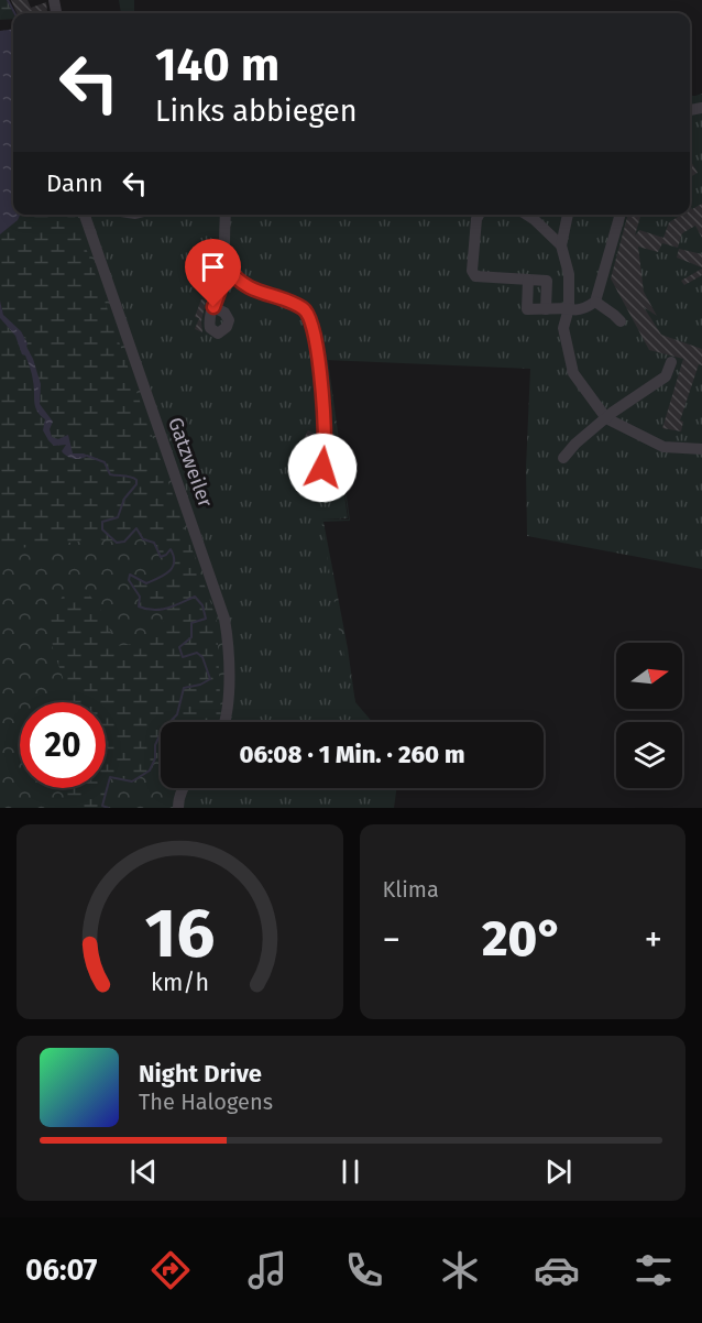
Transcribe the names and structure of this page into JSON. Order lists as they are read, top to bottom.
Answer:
{
  "streets": {
    "street": ["Gatzweiler"]
  },
  "north": "right",
  "page": {
    "turn": ["140 m", "Links abbiegen"],
    "then": "Dann",
    "limit": "20",
    "trip": "06:08 · 1 Min. · 260 m",
    "tile": "Klima",
    "heat": ["−", "20°", "+"],
    "song": ["Night Drive", "The Halogens"],
    "tabs": "06:07",
    "gauge": ["16", "km/h"]
  }
}
